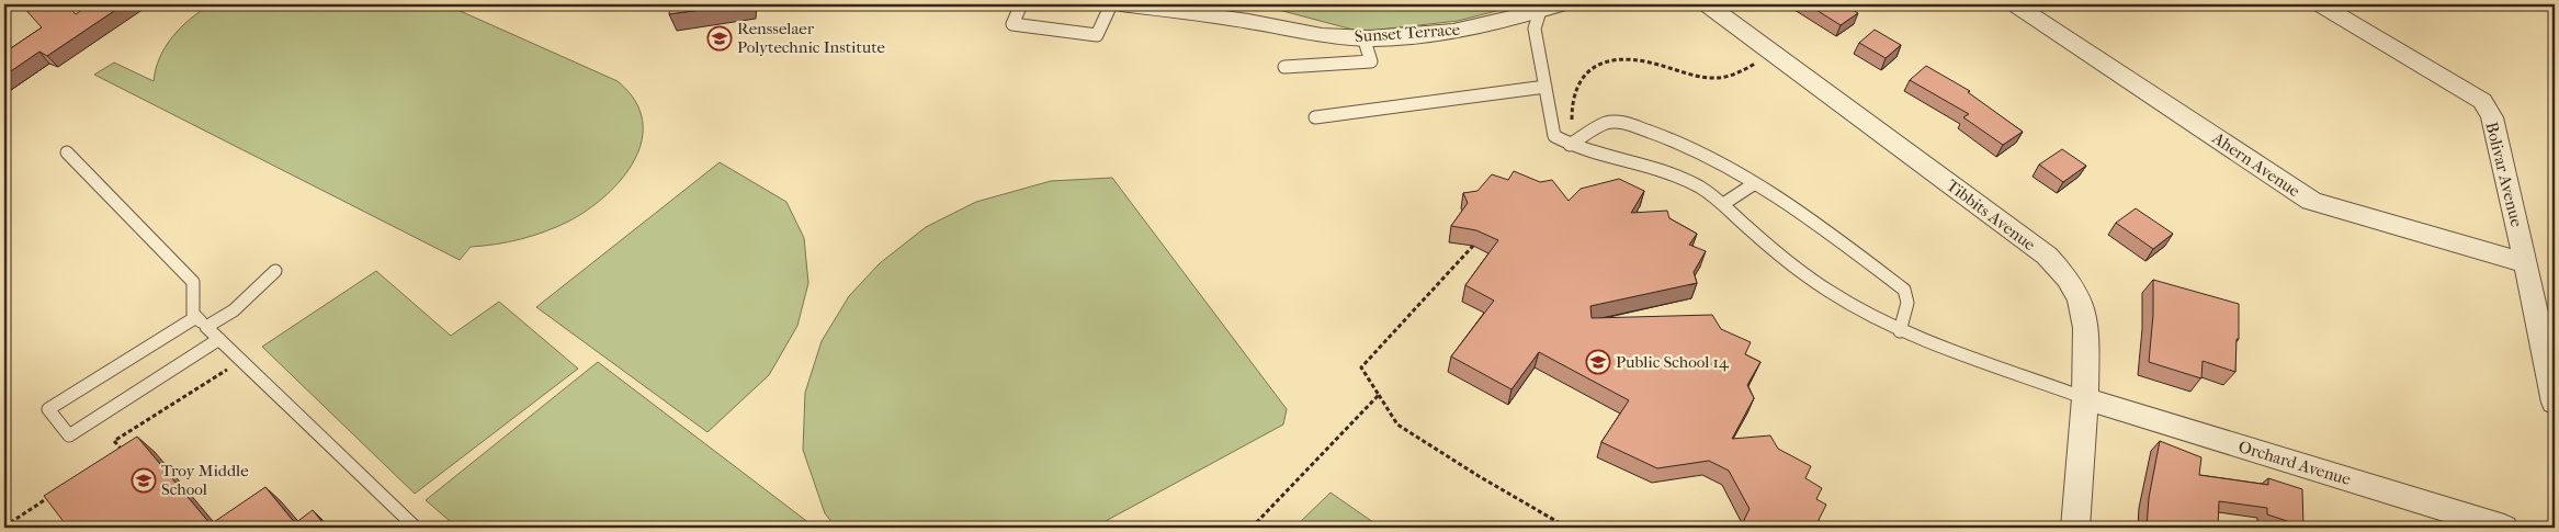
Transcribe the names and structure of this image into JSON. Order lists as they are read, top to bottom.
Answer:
{
  "streets": {
    "street": [
      "Sunset Terrace",
      "Ahern Avenue",
      "Bolivar Avenue",
      "Tibbits Avenue",
      "Orchard Avenue"
    ]
  },
  "crossings": [
    ["Ahern Avenue", "Bolivar Avenue"],
    ["Tibbits Avenue", "Orchard Avenue"]
  ],
  "places": {
    "school or university": ["Rensselaer Polytechnic Institute", "Public School 14", "Troy Middle School"]
  }
}
